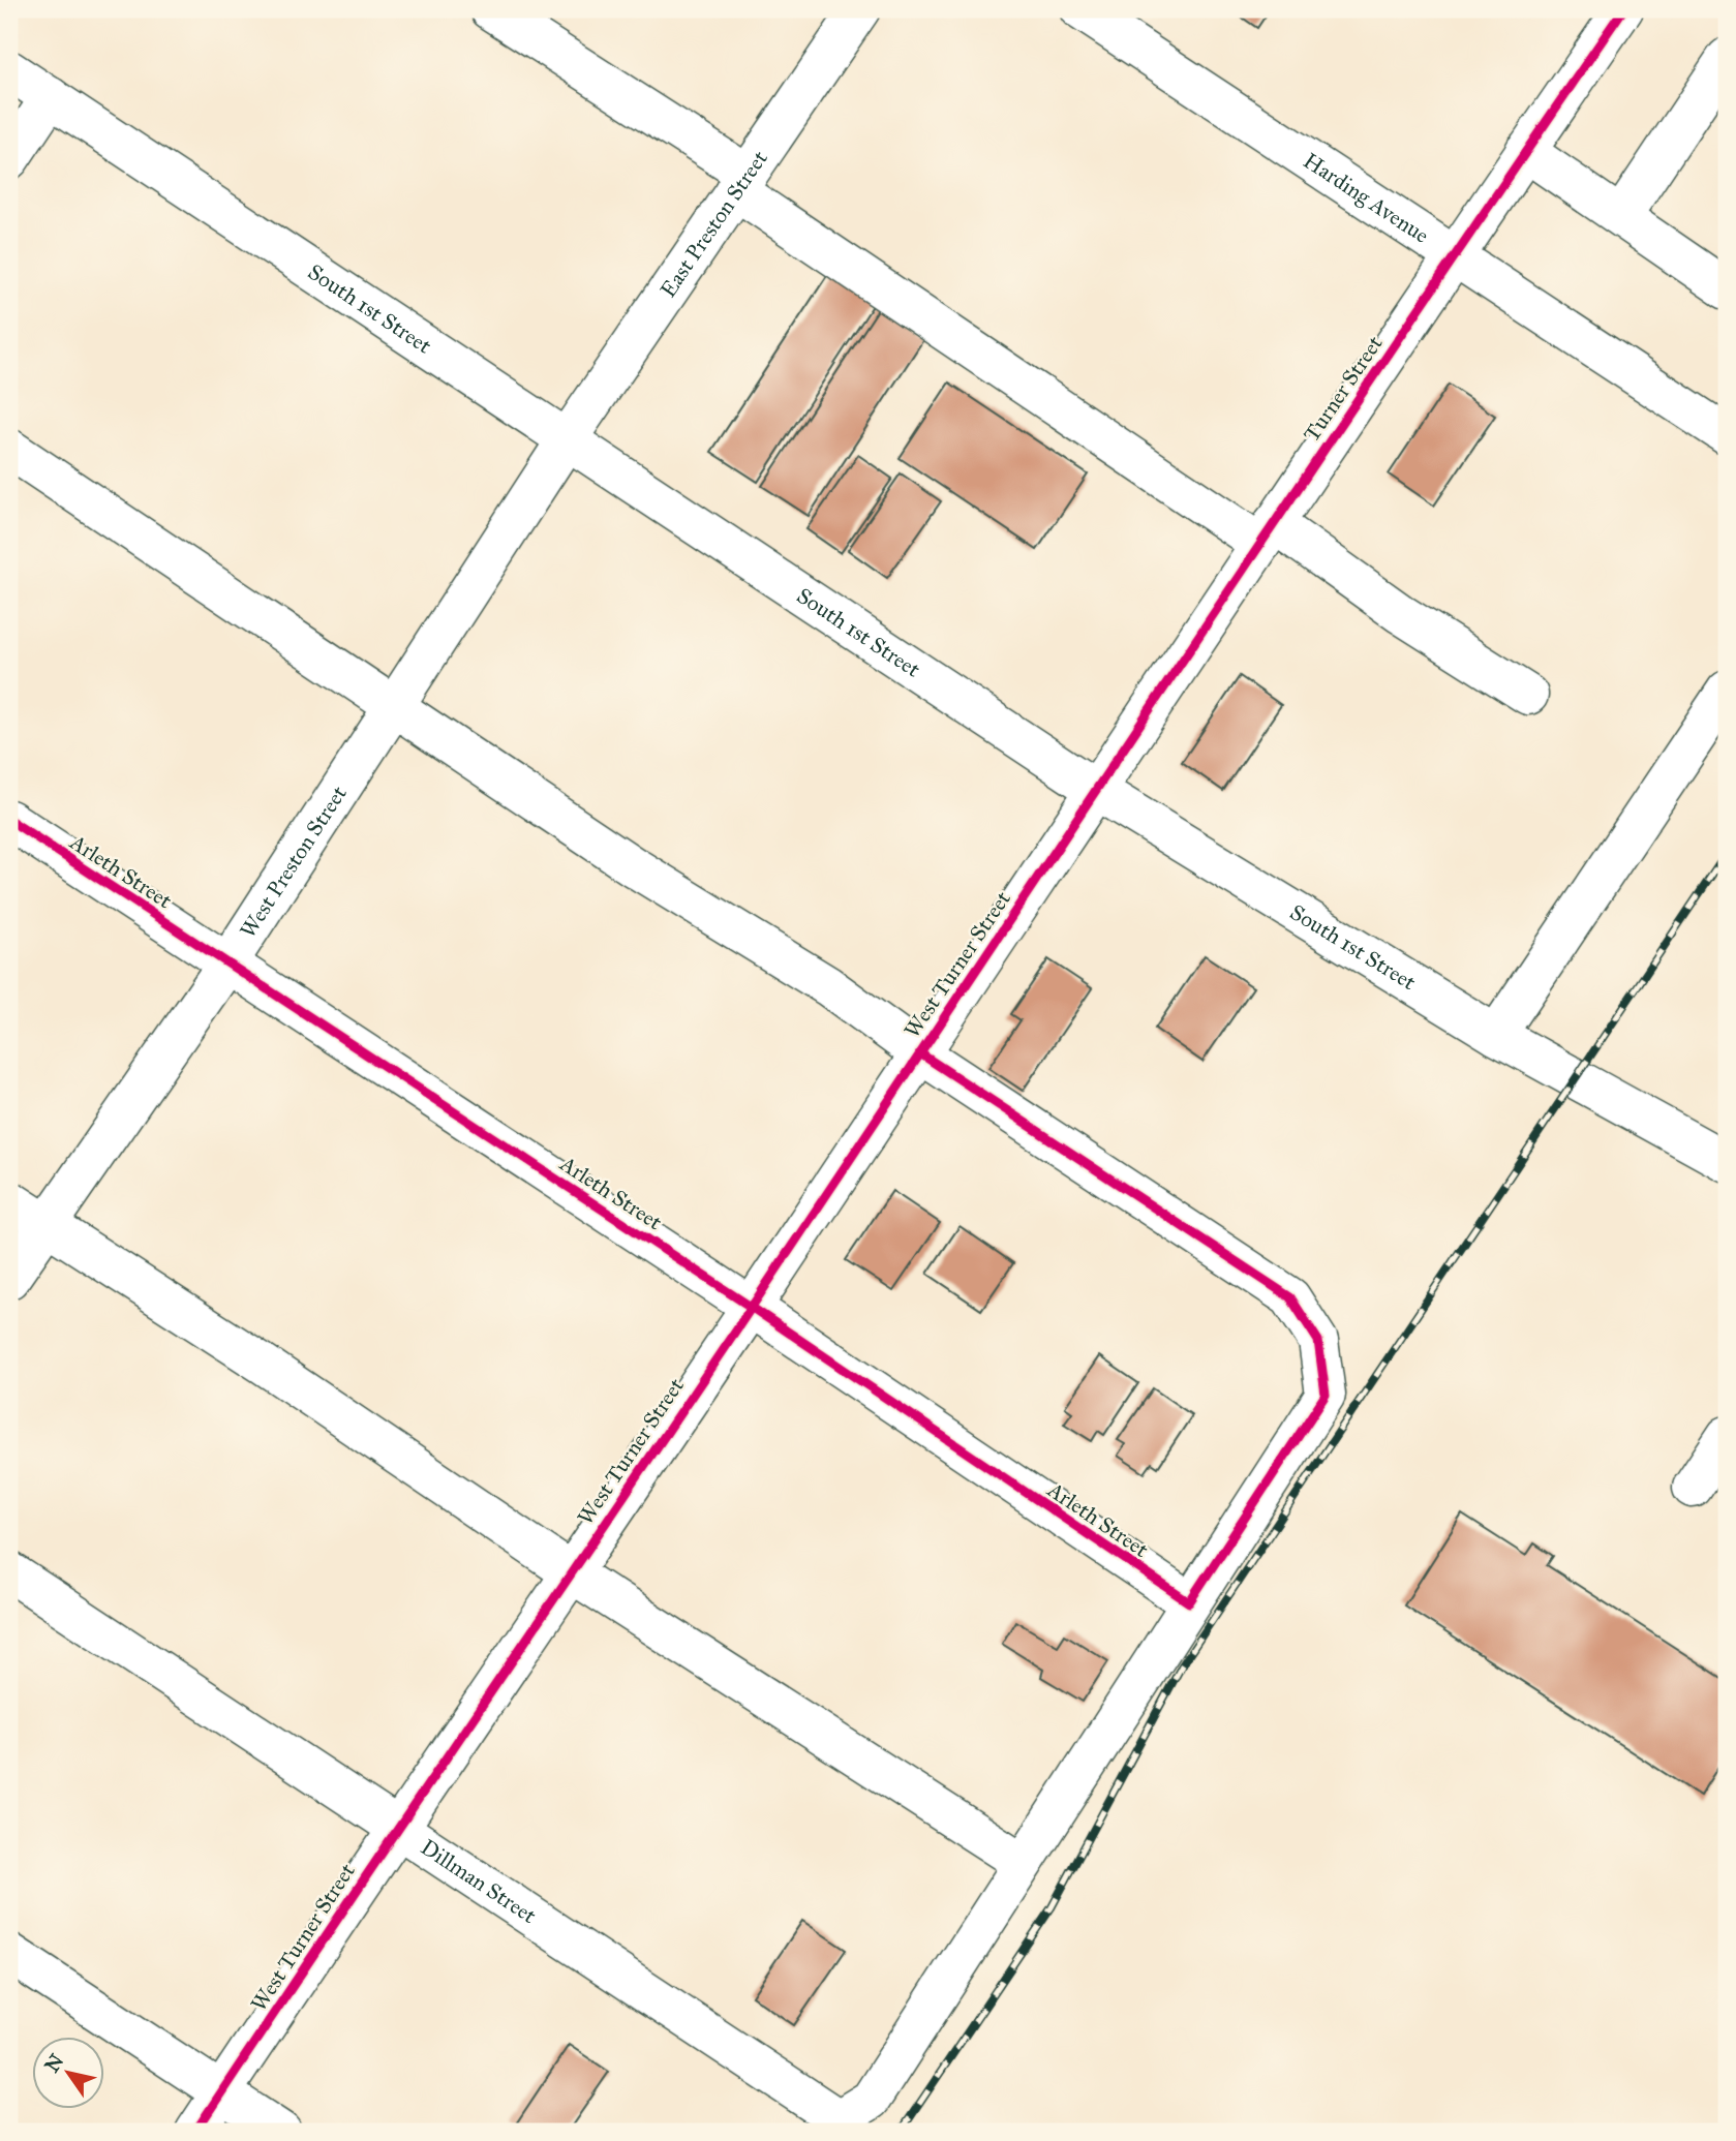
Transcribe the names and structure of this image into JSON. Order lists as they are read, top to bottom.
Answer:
{
  "streets": {
    "street": [
      "Harding Avenue",
      "East Preston Street",
      "South 1st Street",
      "Turner Street",
      "West Preston Street",
      "Arleth Street",
      "West Turner Street",
      "Dillman Street"
    ]
  },
  "crossings": [
    ["Harding Avenue", "Turner Street"],
    ["East Preston Street", "South 1st Street"],
    ["East Preston Street", "West Preston Street"],
    ["South 1st Street", "Turner Street"],
    ["South 1st Street", "West Preston Street"],
    ["South 1st Street", "West Turner Street"],
    ["Turner Street", "West Turner Street"],
    ["West Preston Street", "Arleth Street"],
    ["Arleth Street", "West Turner Street"],
    ["West Turner Street", "Dillman Street"]
  ],
  "north": "top left"
}
